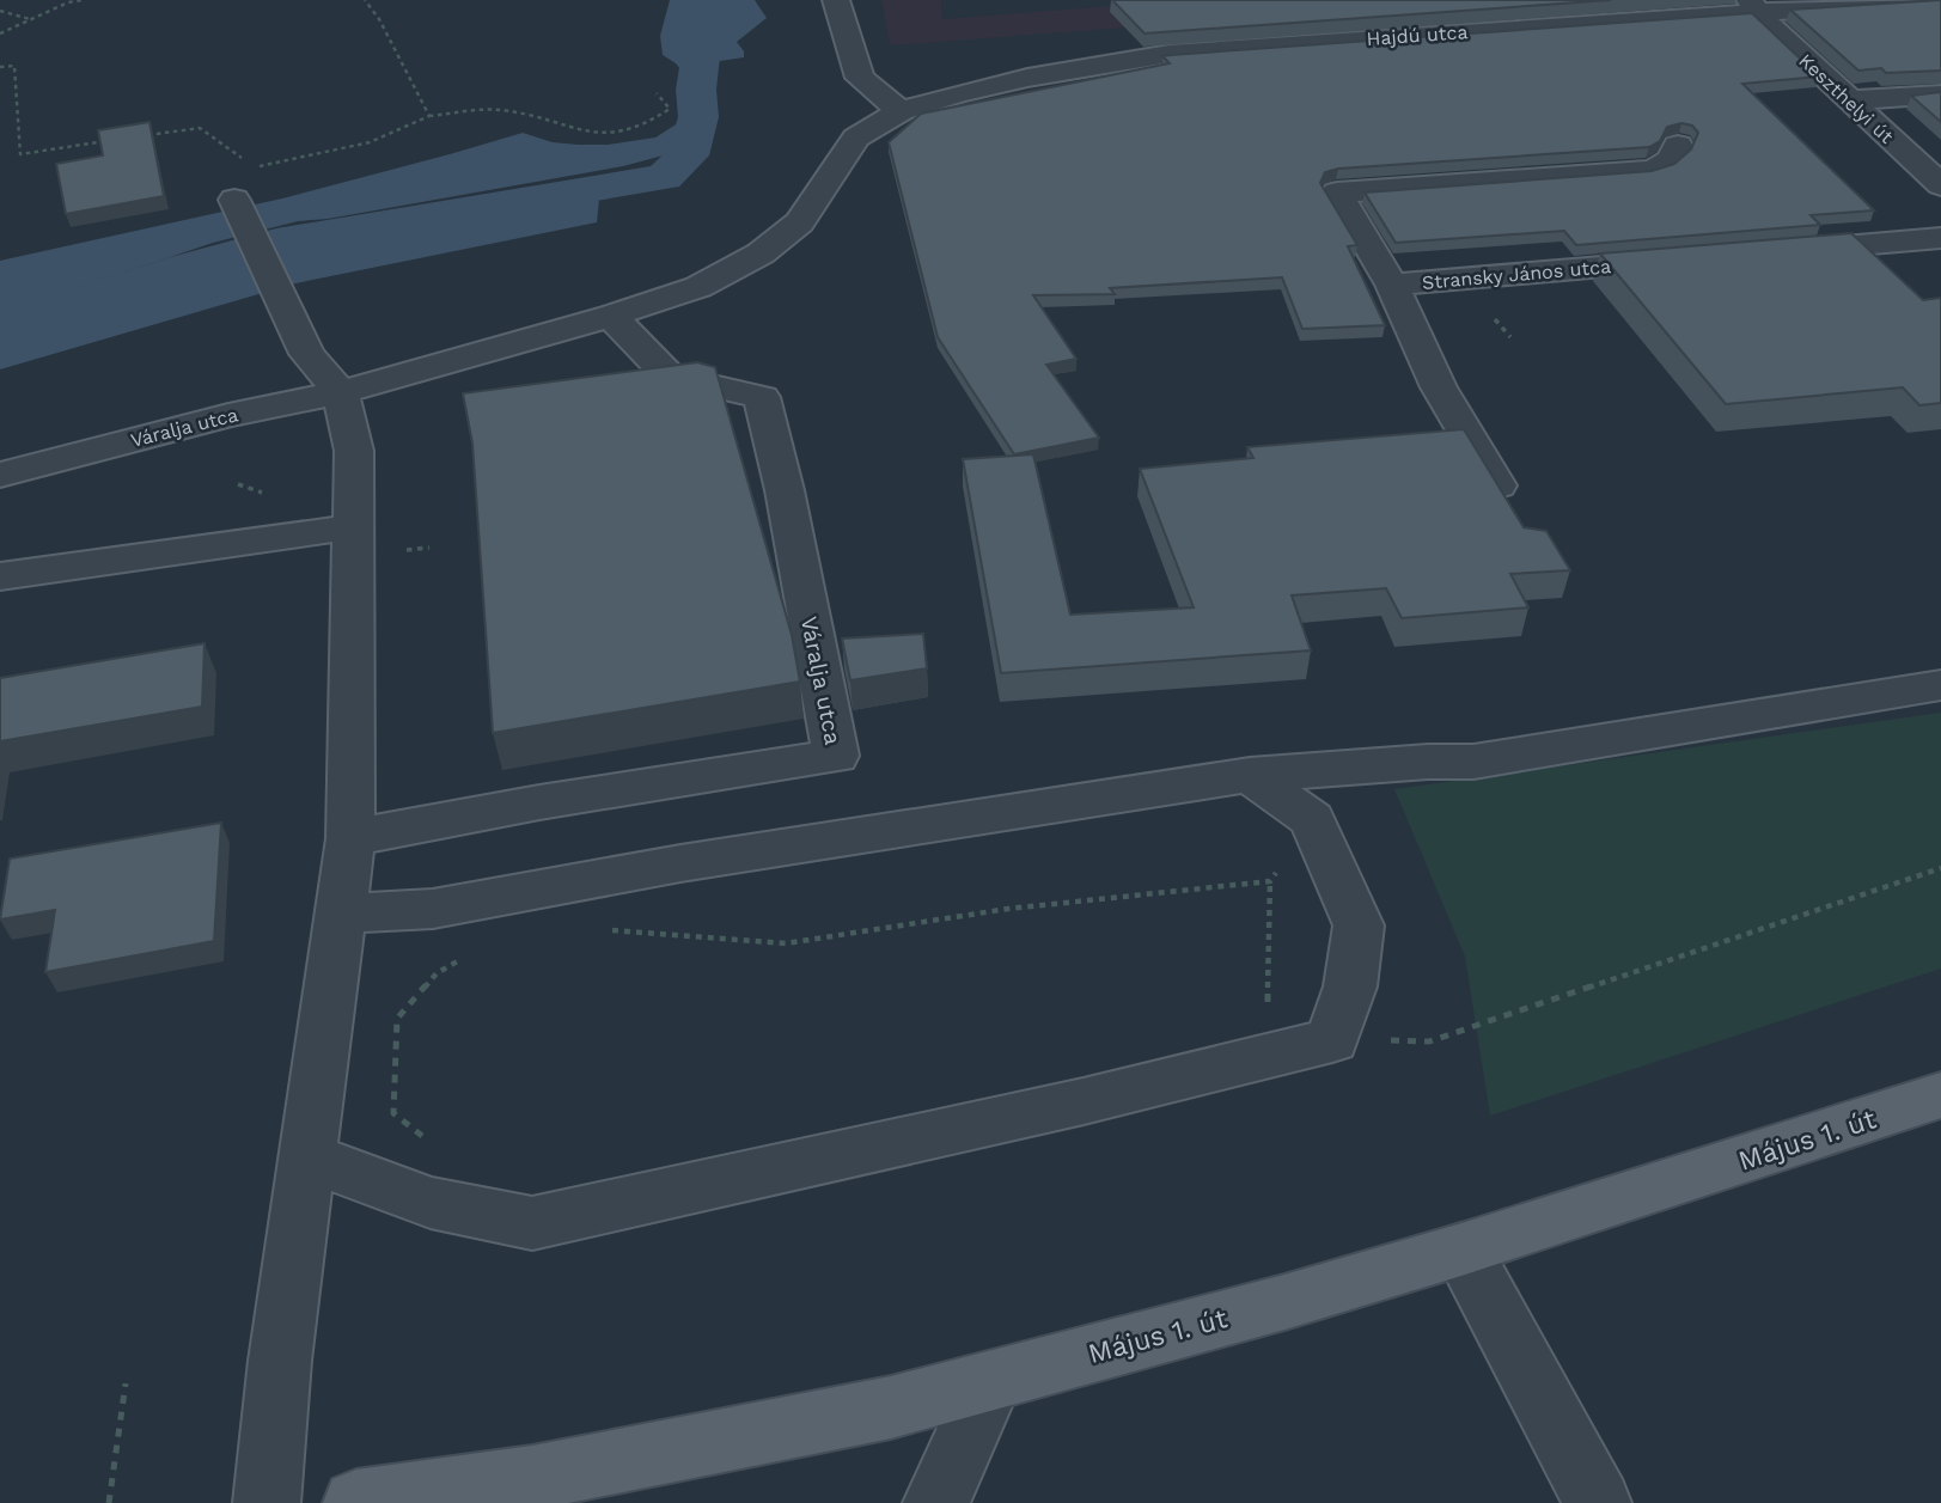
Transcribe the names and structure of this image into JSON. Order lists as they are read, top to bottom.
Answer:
{
  "streets": {
    "main road": ["Május 1. út"],
    "street": [
      "Hajdú utca",
      "Keszthelyi út",
      "Stransky János utca",
      "Váralja utca"
    ]
  },
  "crossings": [
    ["Hajdú utca", "Keszthelyi út"],
    ["Hajdú utca", "Váralja utca"]
  ]
}
